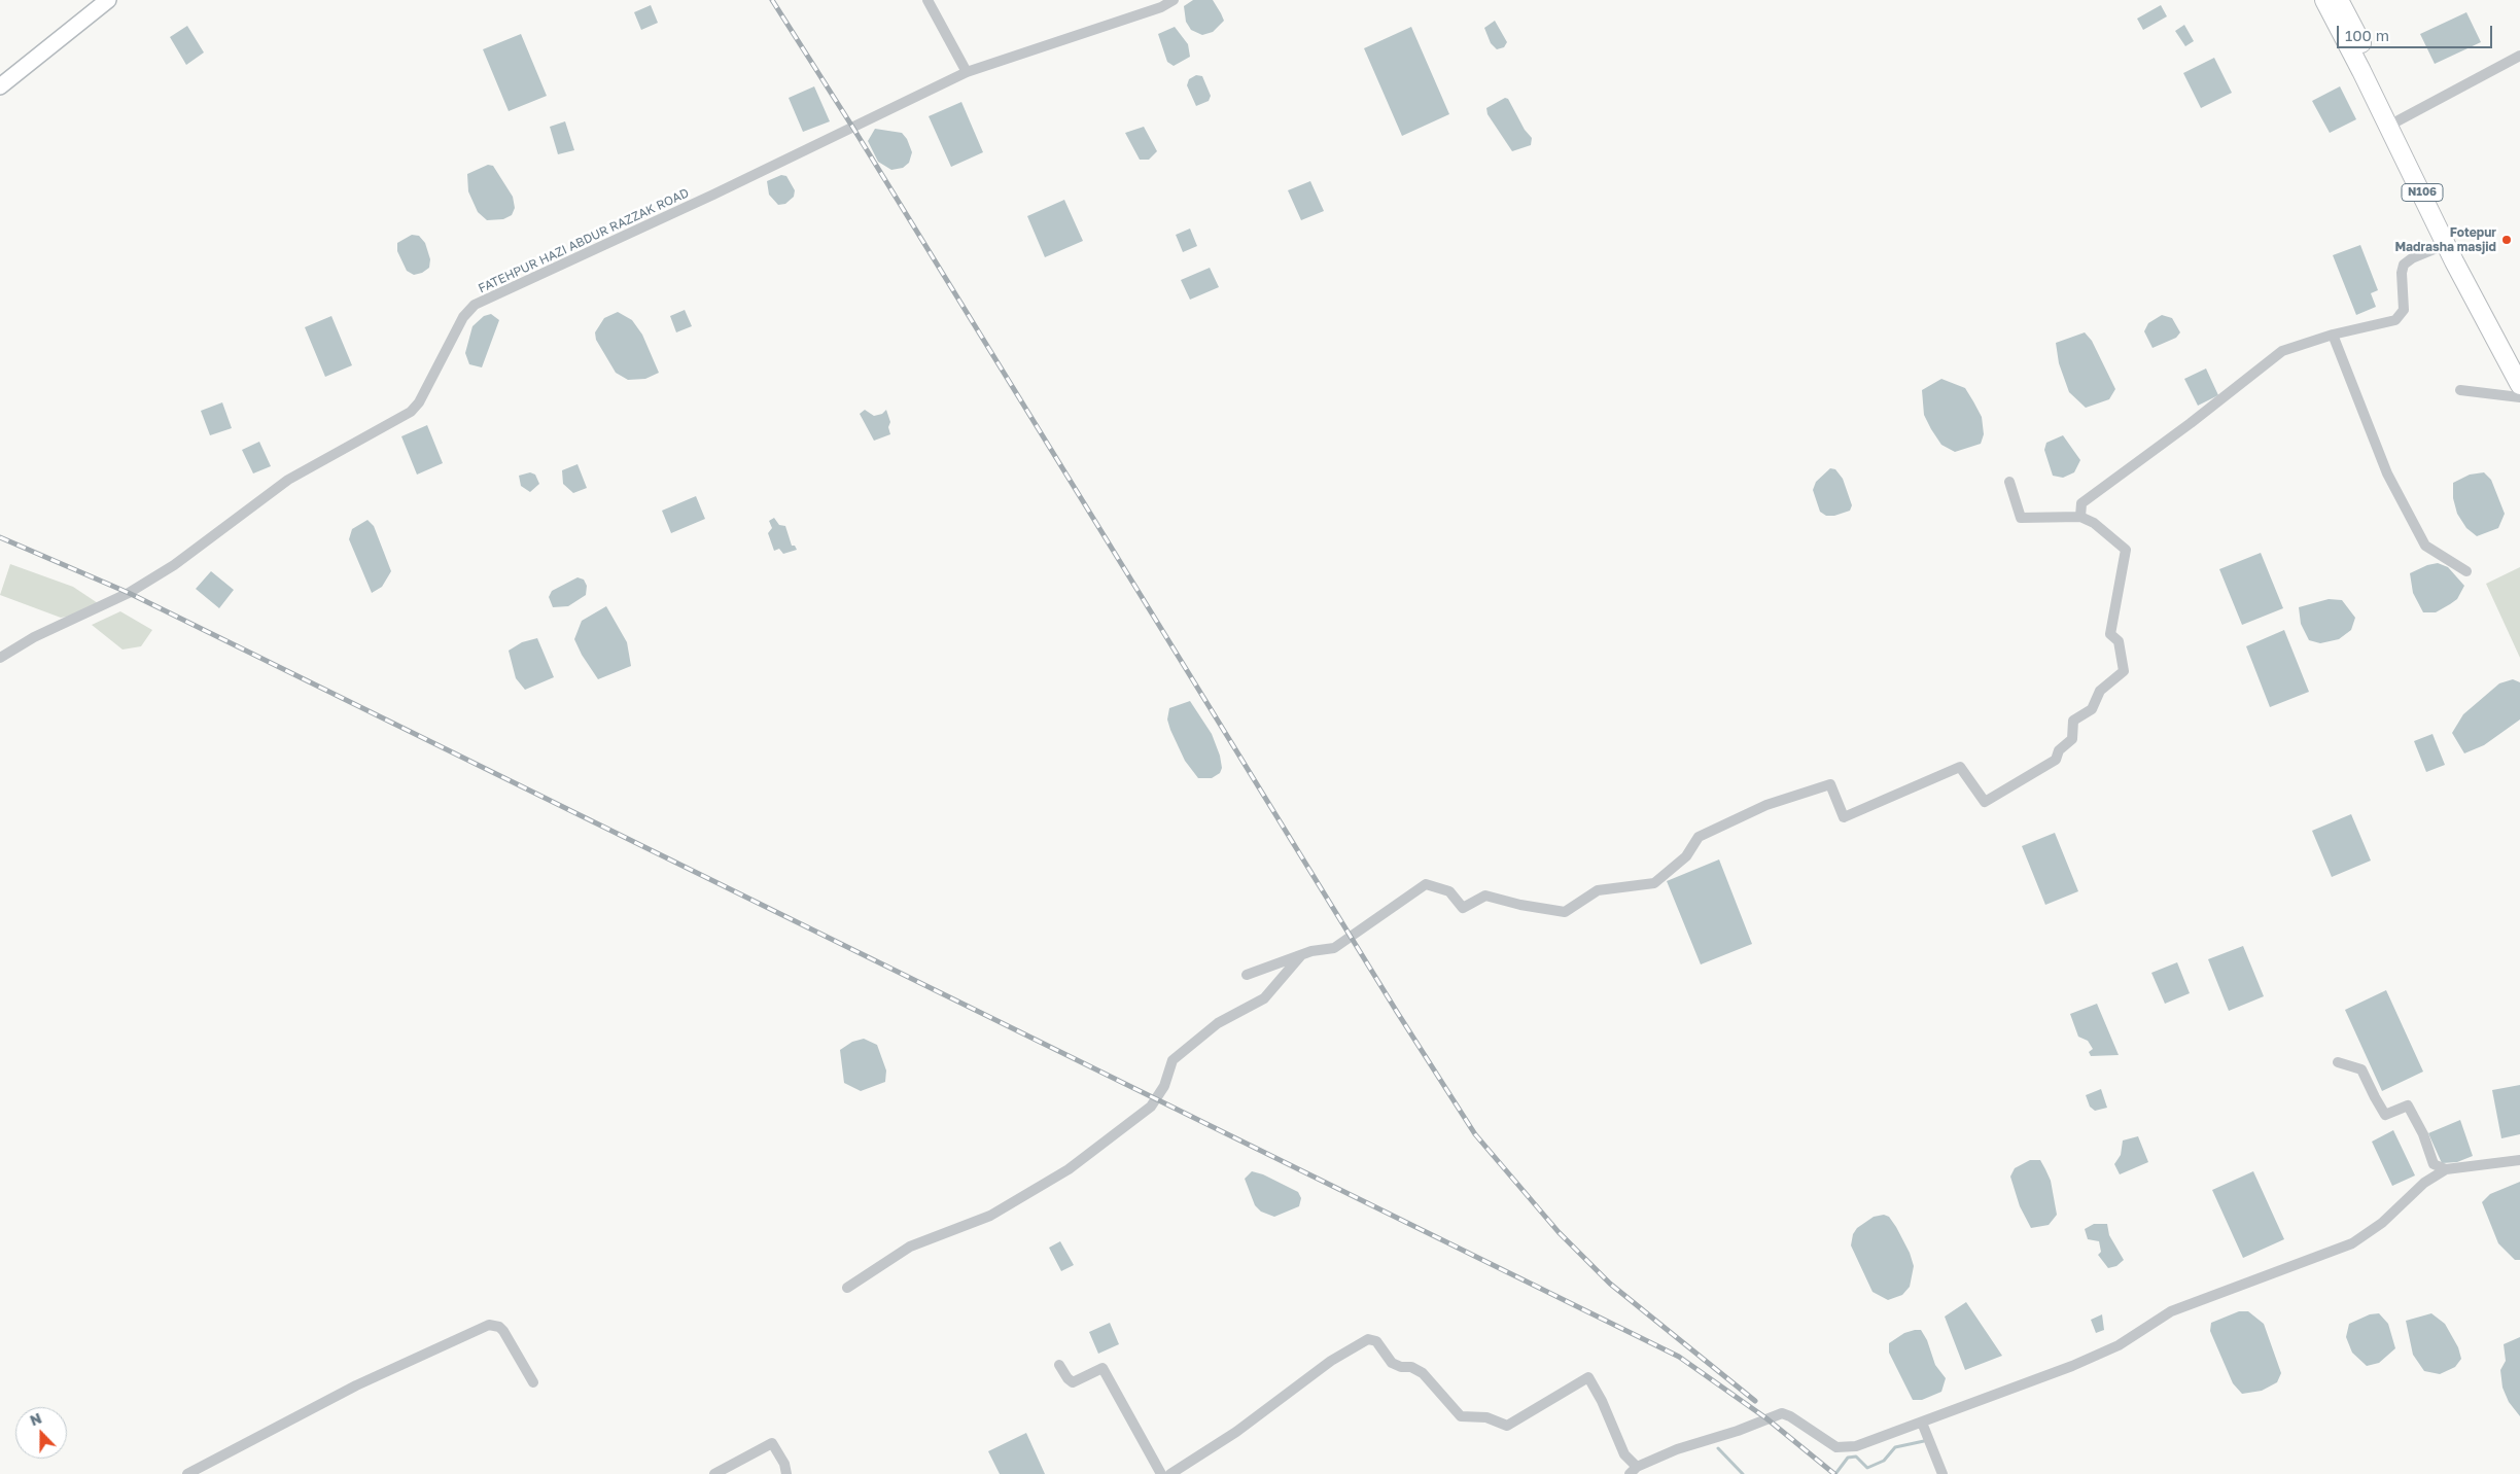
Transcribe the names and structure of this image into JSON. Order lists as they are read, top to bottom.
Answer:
{
  "streets": {
    "highway": ["N106"],
    "street": ["FATEHPUR HAZI ABDUR RAZZAK ROAD"]
  },
  "places": ["Fotepur Madrasha masjid"],
  "scale_bar": "100 m",
  "north": "top"
}
